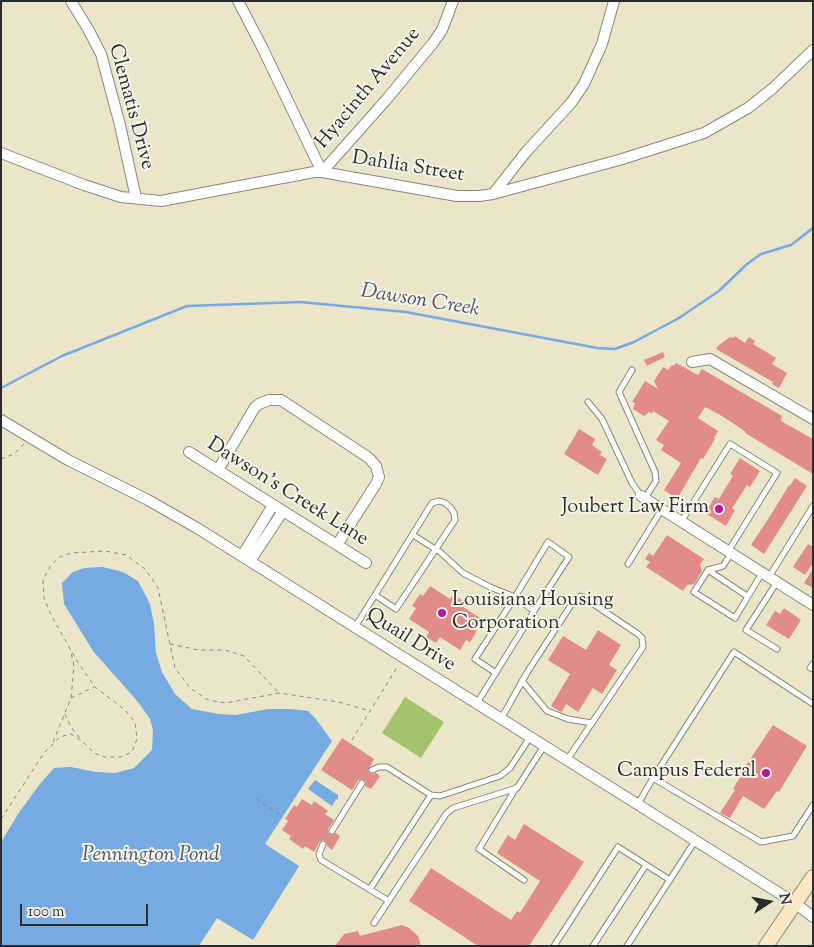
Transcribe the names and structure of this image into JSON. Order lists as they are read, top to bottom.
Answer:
{
  "streets": {
    "street": [
      "Hyacinth Avenue",
      "Clematis Drive",
      "Dahlia Street",
      "Dawson's Creek Lane",
      "Quail Drive"
    ]
  },
  "crossings": [
    ["Hyacinth Avenue", "Dahlia Street"],
    ["Clematis Drive", "Dahlia Street"]
  ],
  "water": ["Dawson Creek", "Pennington Pond"],
  "places": ["Joubert Law Firm", "Louisiana Housing Corporation", "Campus Federal"],
  "scale_bar": "100 m",
  "north": "right"
}
